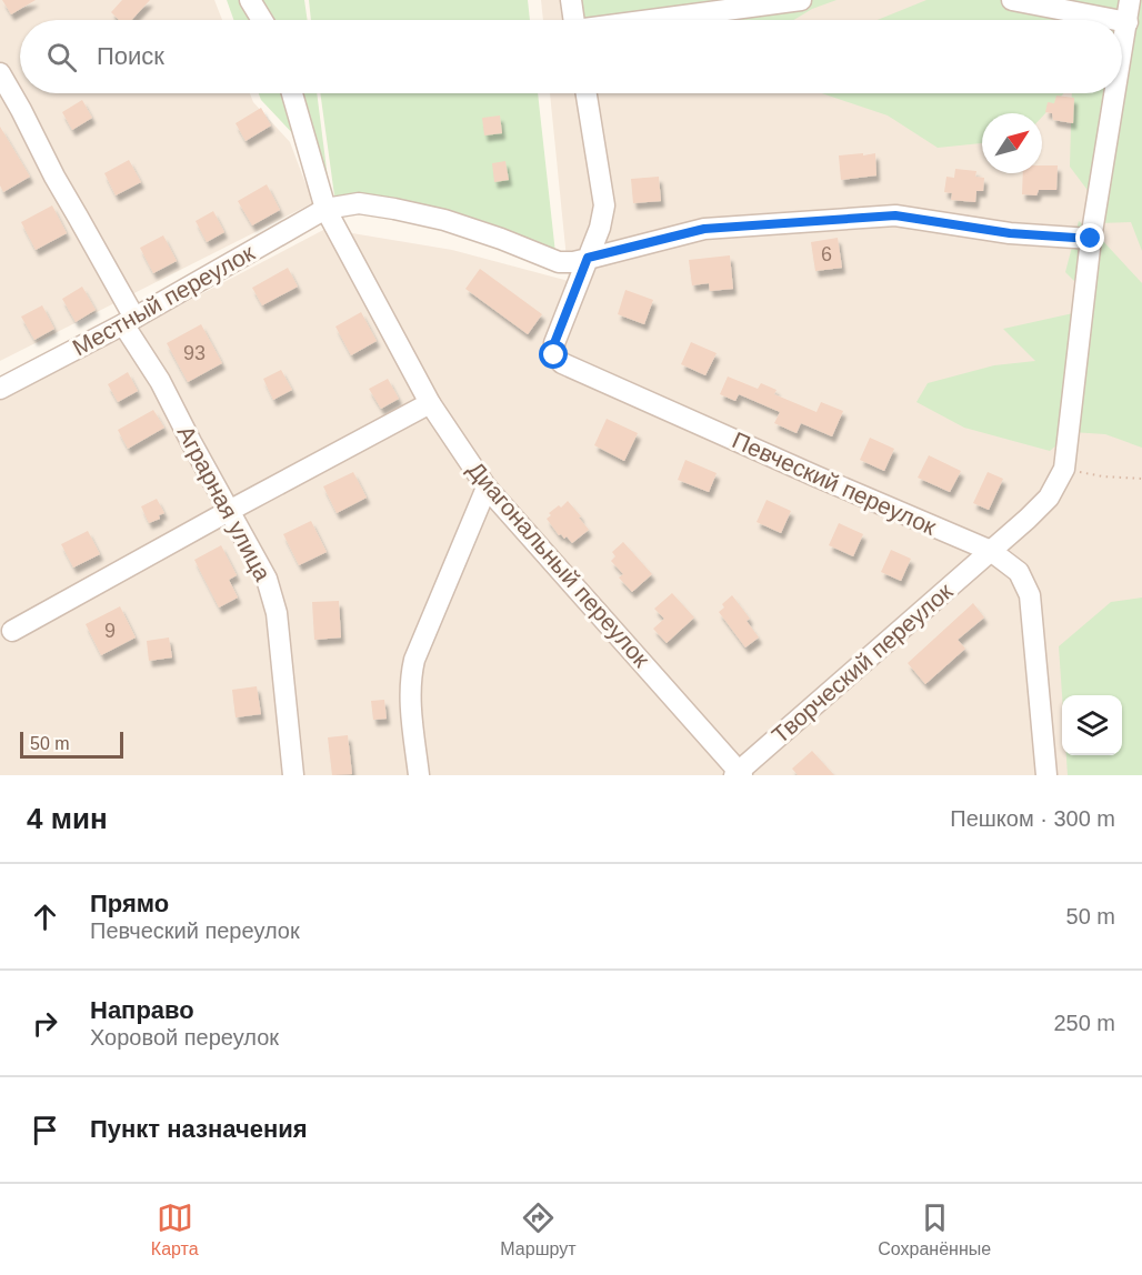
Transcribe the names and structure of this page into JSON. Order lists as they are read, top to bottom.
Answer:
{
  "streets": {
    "street": [
      "Местный переулок",
      "Певческий переулок",
      "Аграрная улица",
      "Диагональный переулок",
      "Творческий переулок"
    ]
  },
  "crossings": [
    ["Местный переулок", "Аграрная улица"],
    ["Местный переулок", "Диагональный переулок"],
    ["Певческий переулок", "Творческий переулок"],
    ["Диагональный переулок", "Творческий переулок"]
  ],
  "house_numbers": ["6", "93", "9"],
  "scale_bar": "50 m",
  "north": "top right",
  "page": {
    "search": "Поиск",
    "scale": "50 m",
    "heading": ["4 мин", "Пешком · 300 m"],
    "list": [
      ["Прямо", "Певческий переулок", "50 m"],
      ["Направо", "Хоровой переулок", "250 m"],
      "Пункт назначения"
    ],
    "nav": ["Карта", "Маршрут", "Сохранённые"]
  }
}
